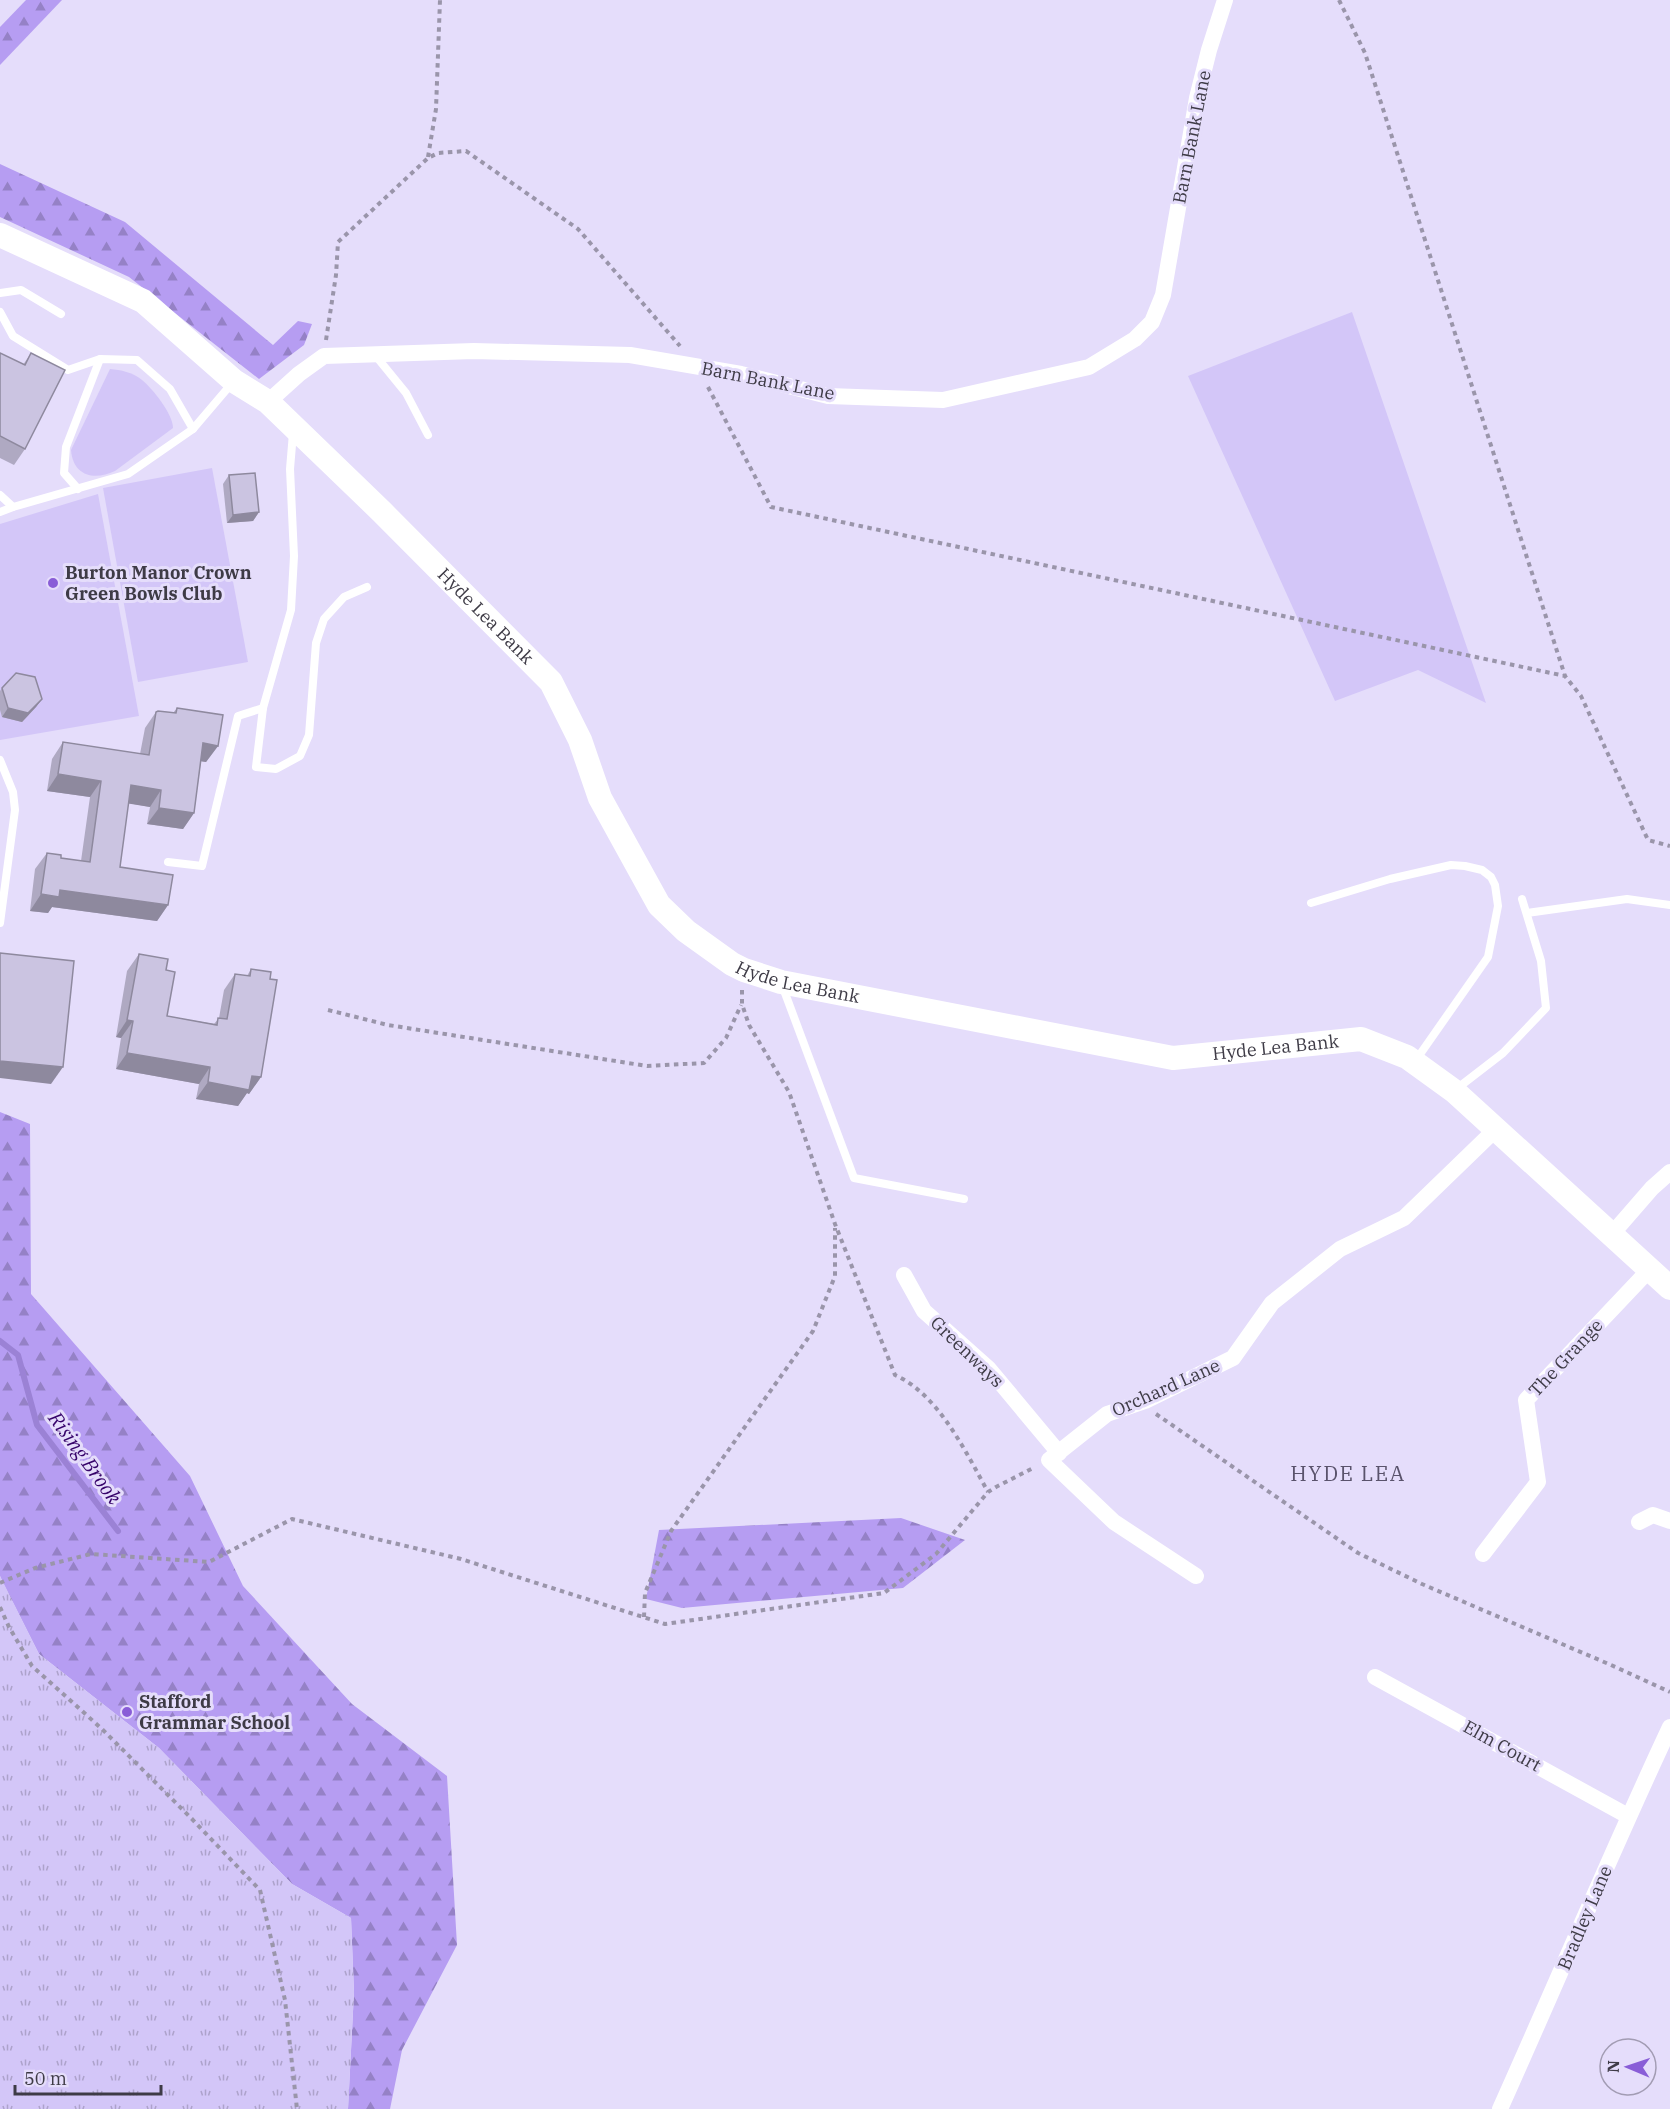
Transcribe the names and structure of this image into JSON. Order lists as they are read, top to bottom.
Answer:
{
  "streets": {
    "street": [
      "Barn Bank Lane",
      "Hyde Lea Bank",
      "Greenways",
      "The Grange",
      "Orchard Lane",
      "Elm Court",
      "Bradley Lane"
    ]
  },
  "crossings": [
    ["Hyde Lea Bank", "The Grange"],
    ["Hyde Lea Bank", "Orchard Lane"],
    ["Greenways", "Orchard Lane"],
    ["Elm Court", "Bradley Lane"]
  ],
  "districts": ["HYDE LEA"],
  "water": ["Rising Brook"],
  "places": ["Burton Manor Crown Green Bowls Club", "Stafford Grammar School"],
  "scale_bar": "50 m",
  "north": "left"
}
